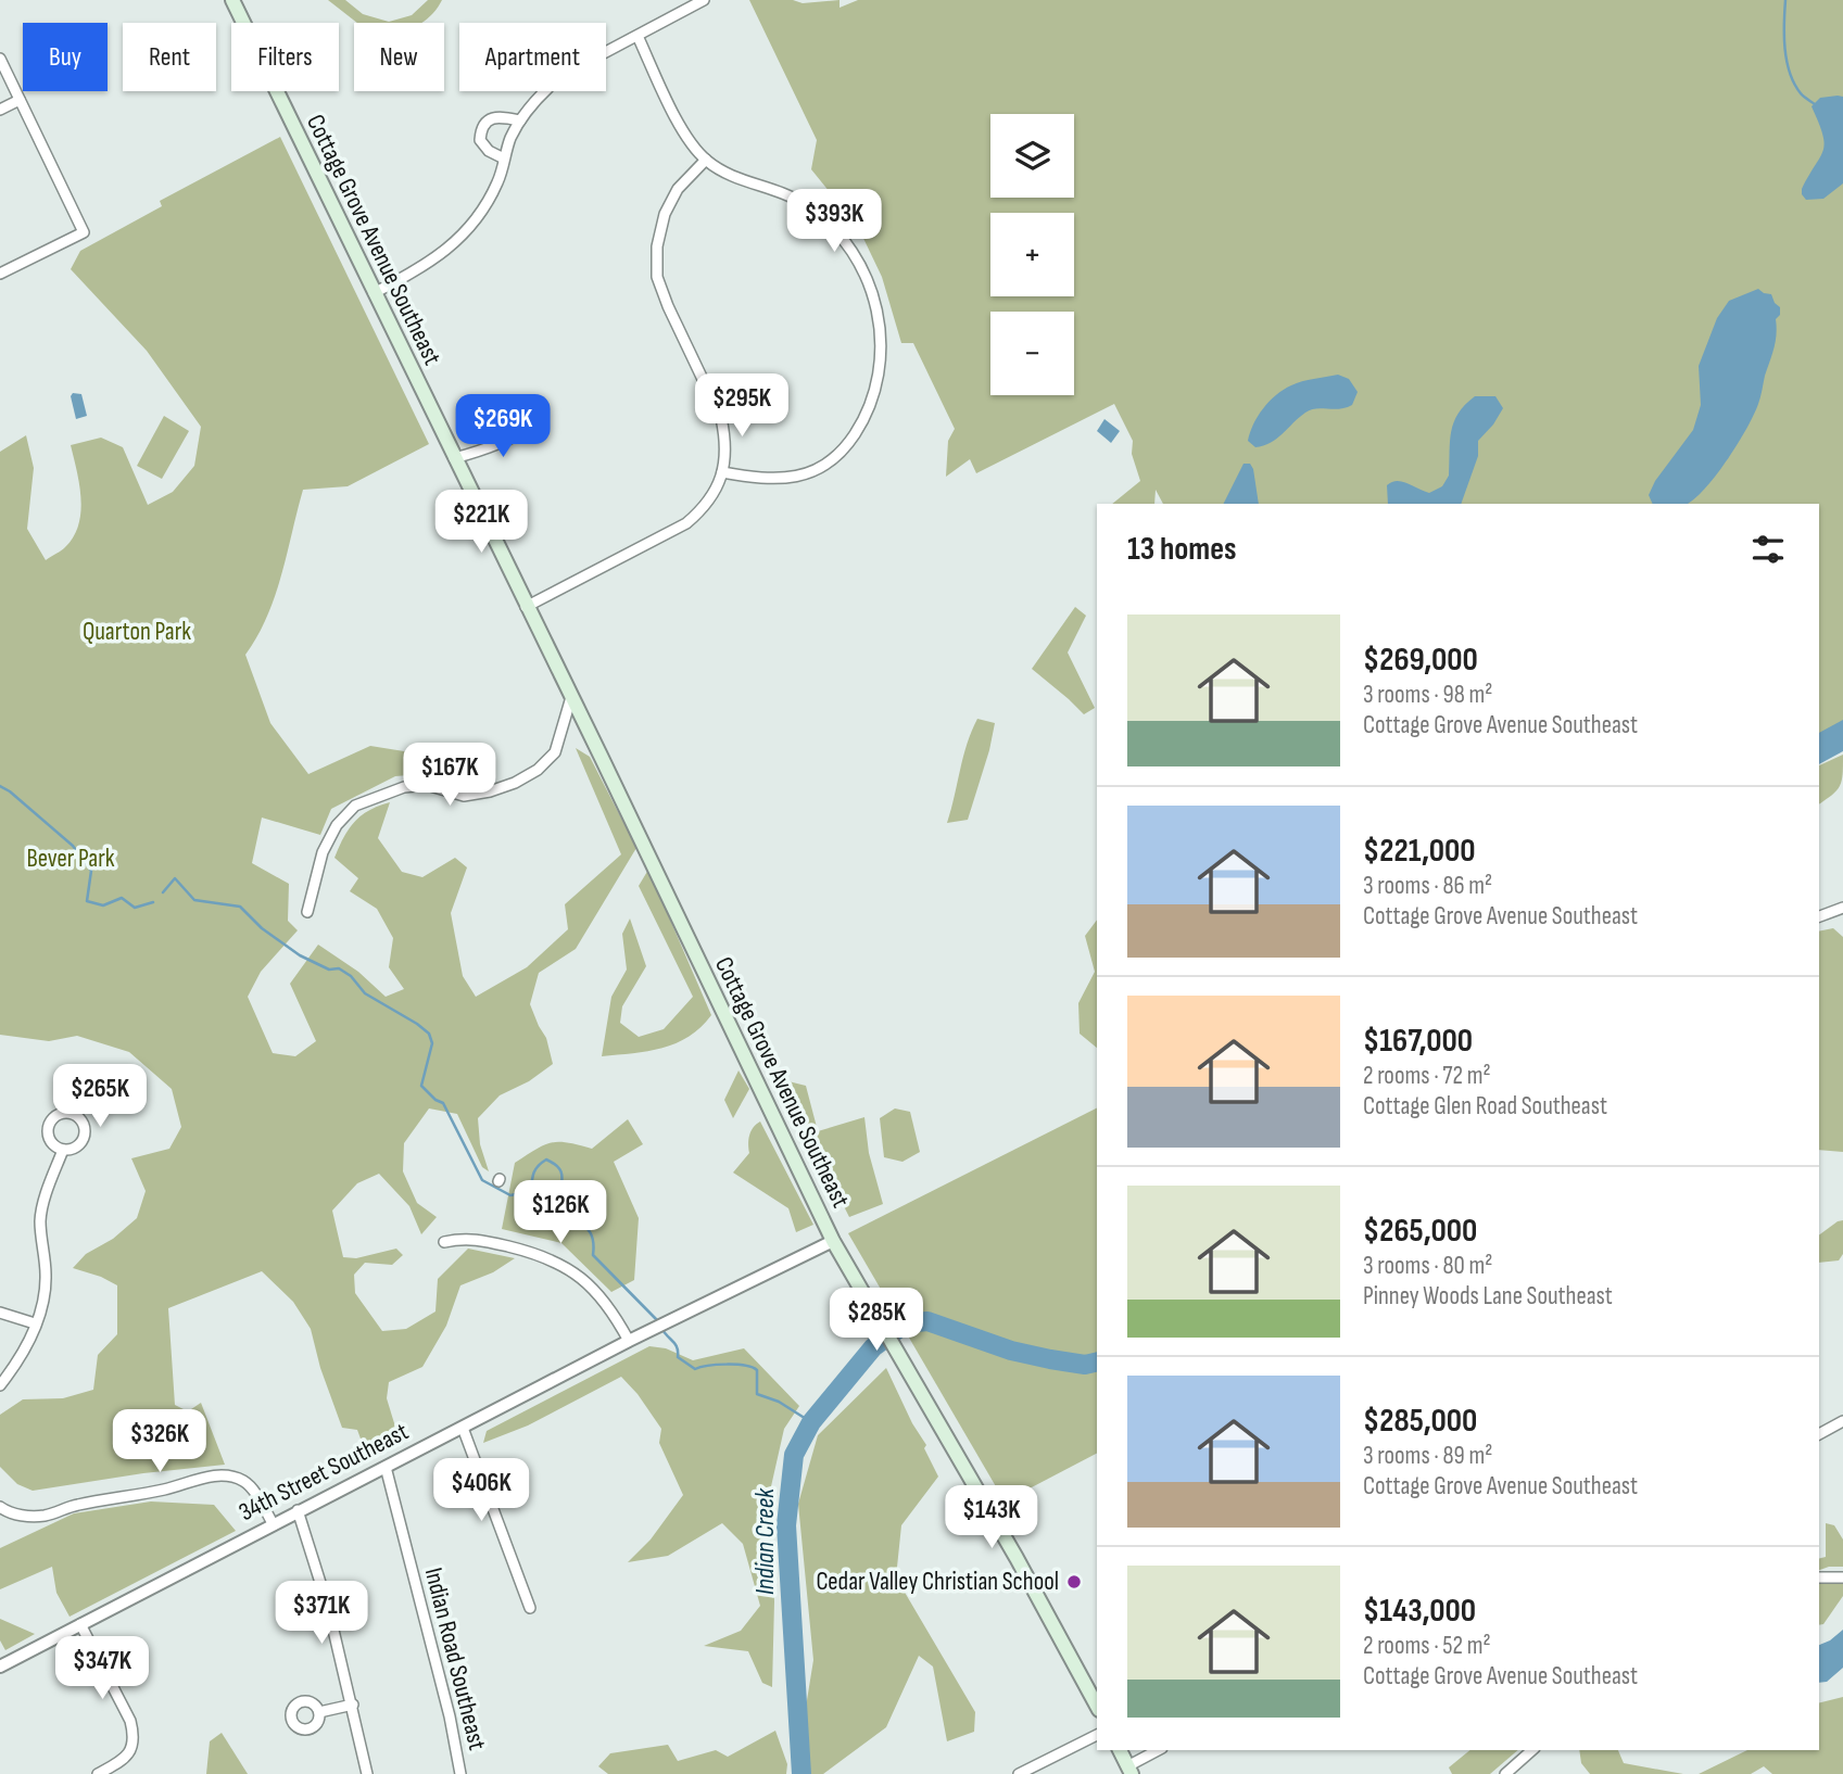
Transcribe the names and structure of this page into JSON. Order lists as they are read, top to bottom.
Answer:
{
  "streets": {
    "main road": ["Cottage Grove Avenue Southeast"],
    "street": ["34th Street Southeast", "Indian Road Southeast"]
  },
  "crossings": [
    ["Cottage Grove Avenue Southeast", "34th Street Southeast"],
    ["34th Street Southeast", "Indian Road Southeast"]
  ],
  "water": ["Indian Creek"],
  "parks": ["Quarton Park", "Bever Park"],
  "places": ["Cedar Valley Christian School"],
  "page": {
    "chip": [
      "Buy",
      "Rent",
      "Filters",
      "New",
      "Apartment"
    ],
    "map_buttons": ["+", "−"],
    "price": [
      "$393K",
      "$295K",
      "$269K",
      "$221K",
      "$167K",
      "$265K",
      "$126K",
      "$285K",
      "$326K",
      "$406K",
      "$143K",
      "$371K",
      "$347K"
    ],
    "heading": "13 homes",
    "list": [
      {
        "name": "$269,000",
        "note": "3 rooms · 98 m² · Cottage Grove Avenue Southeast"
      },
      {
        "name": "$221,000",
        "note": "3 rooms · 86 m² · Cottage Grove Avenue Southeast"
      },
      {
        "name": "$167,000",
        "note": "2 rooms · 72 m² · Cottage Glen Road Southeast"
      },
      {
        "name": "$265,000",
        "note": "3 rooms · 80 m² · Pinney Woods Lane Southeast"
      },
      {
        "name": "$285,000",
        "note": "3 rooms · 89 m² · Cottage Grove Avenue Southeast"
      },
      {
        "name": "$143,000",
        "note": "2 rooms · 52 m² · Cottage Grove Avenue Southeast"
      }
    ]
  }
}
